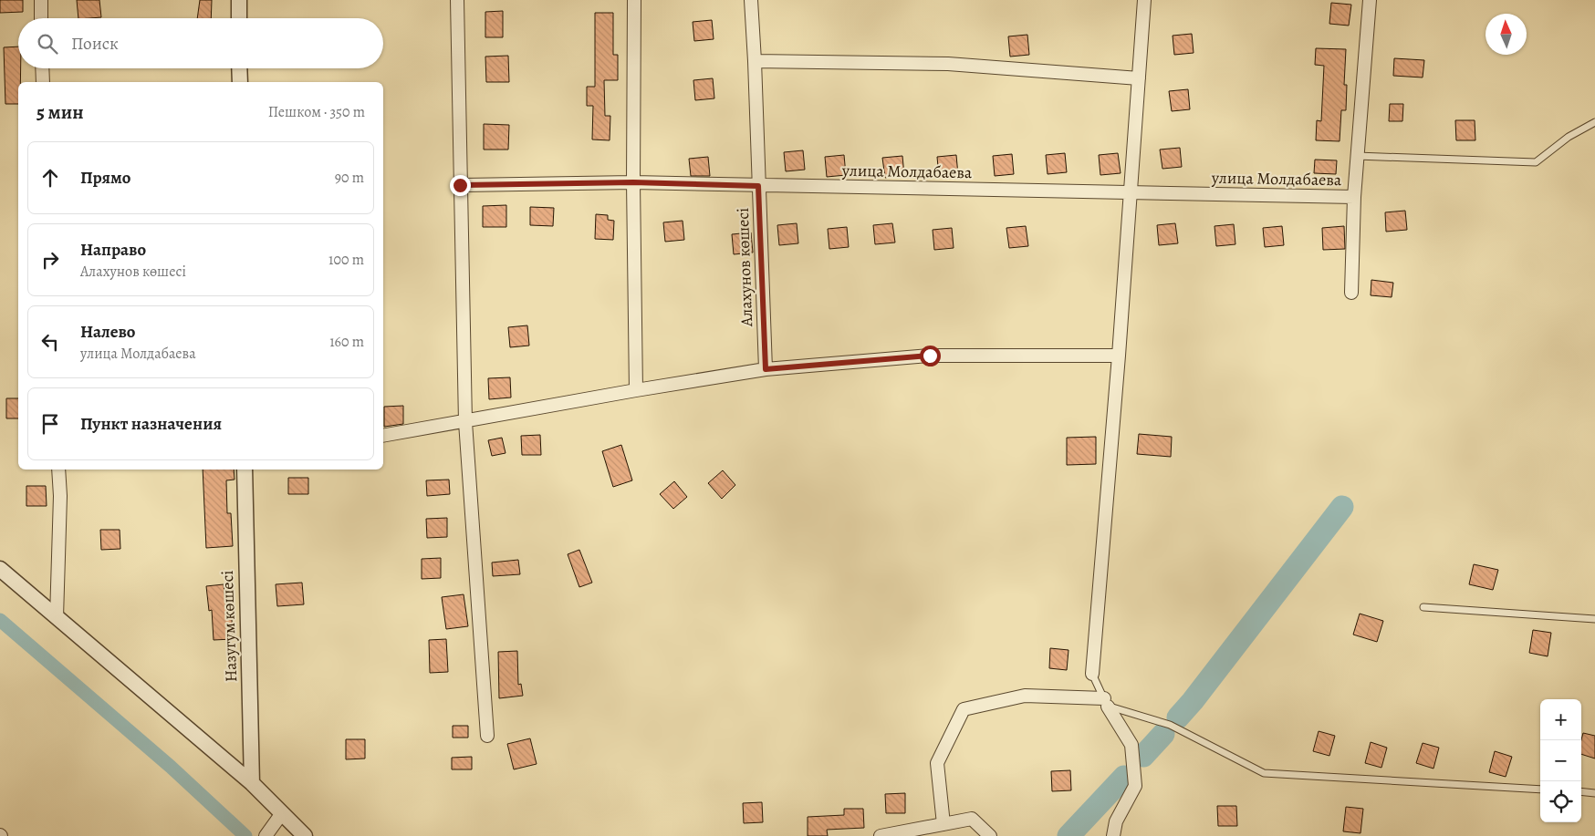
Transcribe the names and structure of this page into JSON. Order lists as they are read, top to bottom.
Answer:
{
  "streets": {
    "street": ["улица Молдабаева", "Алахунов көшесі", "Назугум көшесі"]
  },
  "crossings": [
    ["улица Молдабаева", "Алахунов көшесі"]
  ],
  "north": "top",
  "page": {
    "search": "Поиск",
    "heading": ["5 мин", "Пешком · 350 m"],
    "list": [
      ["Прямо", "90 m"],
      ["Направо", "Алахунов көшесі", "100 m"],
      ["Налево", "улица Молдабаева", "160 m"],
      "Пункт назначения"
    ],
    "map_buttons": ["+", "−"]
  }
}
